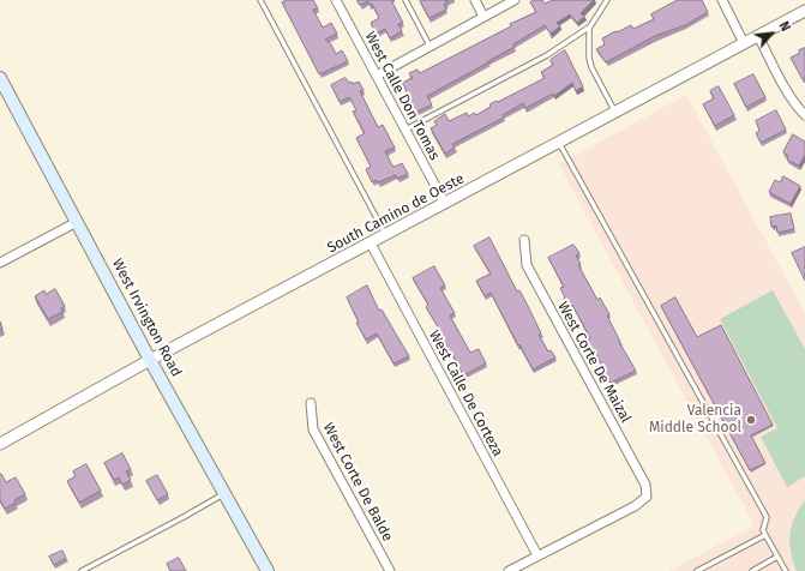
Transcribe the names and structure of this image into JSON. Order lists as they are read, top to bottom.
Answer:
{
  "streets": {
    "main road": ["West Irvington Road"],
    "street": [
      "West Calle Don Tomas",
      "South Camino de Oeste",
      "West Corte De Maizal",
      "West Calle De Corteza",
      "West Corte De Balde"
    ]
  },
  "crossings": [
    ["West Calle Don Tomas", "South Camino de Oeste"],
    ["South Camino de Oeste", "West Irvington Road"],
    ["South Camino de Oeste", "West Calle De Corteza"],
    ["West Corte De Maizal", "West Calle De Corteza"]
  ],
  "places": ["Valencia Middle School"],
  "north": "top right"
}
